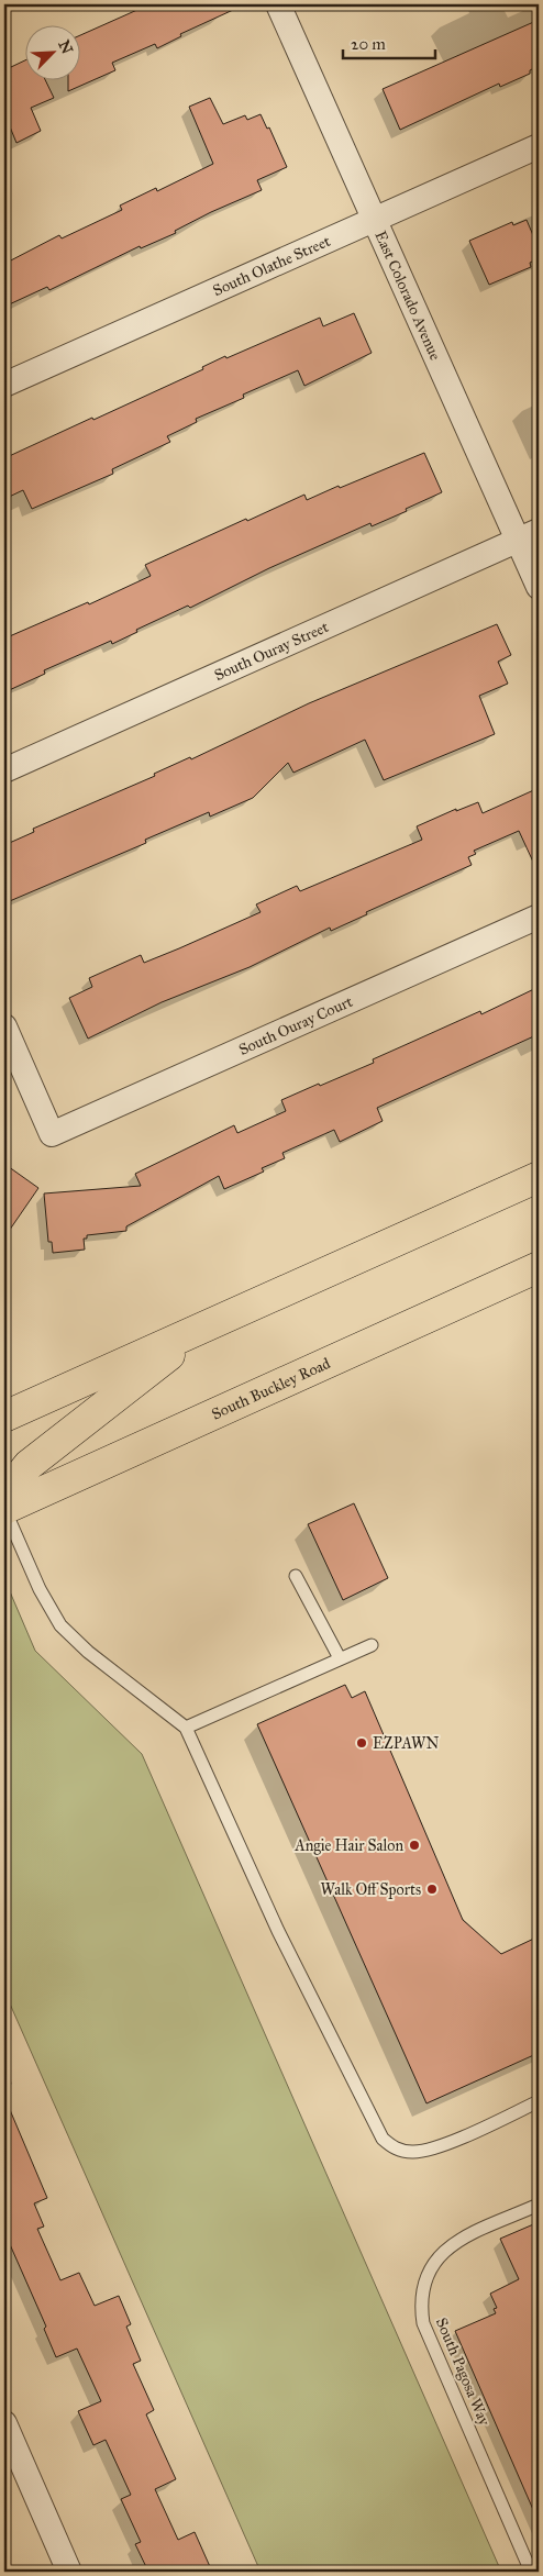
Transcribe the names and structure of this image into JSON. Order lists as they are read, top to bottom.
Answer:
{
  "streets": {
    "main road": ["South Buckley Road"],
    "street": [
      "South Olathe Street",
      "East Colorado Avenue",
      "South Ouray Street",
      "South Ouray Court"
    ],
    "lane": ["South Pagosa Way"]
  },
  "crossings": [
    ["South Olathe Street", "East Colorado Avenue"],
    ["East Colorado Avenue", "South Ouray Street"]
  ],
  "places": ["EZPAWN", "Angie Hair Salon", "Walk Off Sports"],
  "scale_bar": "20 m",
  "north": "top right"
}
